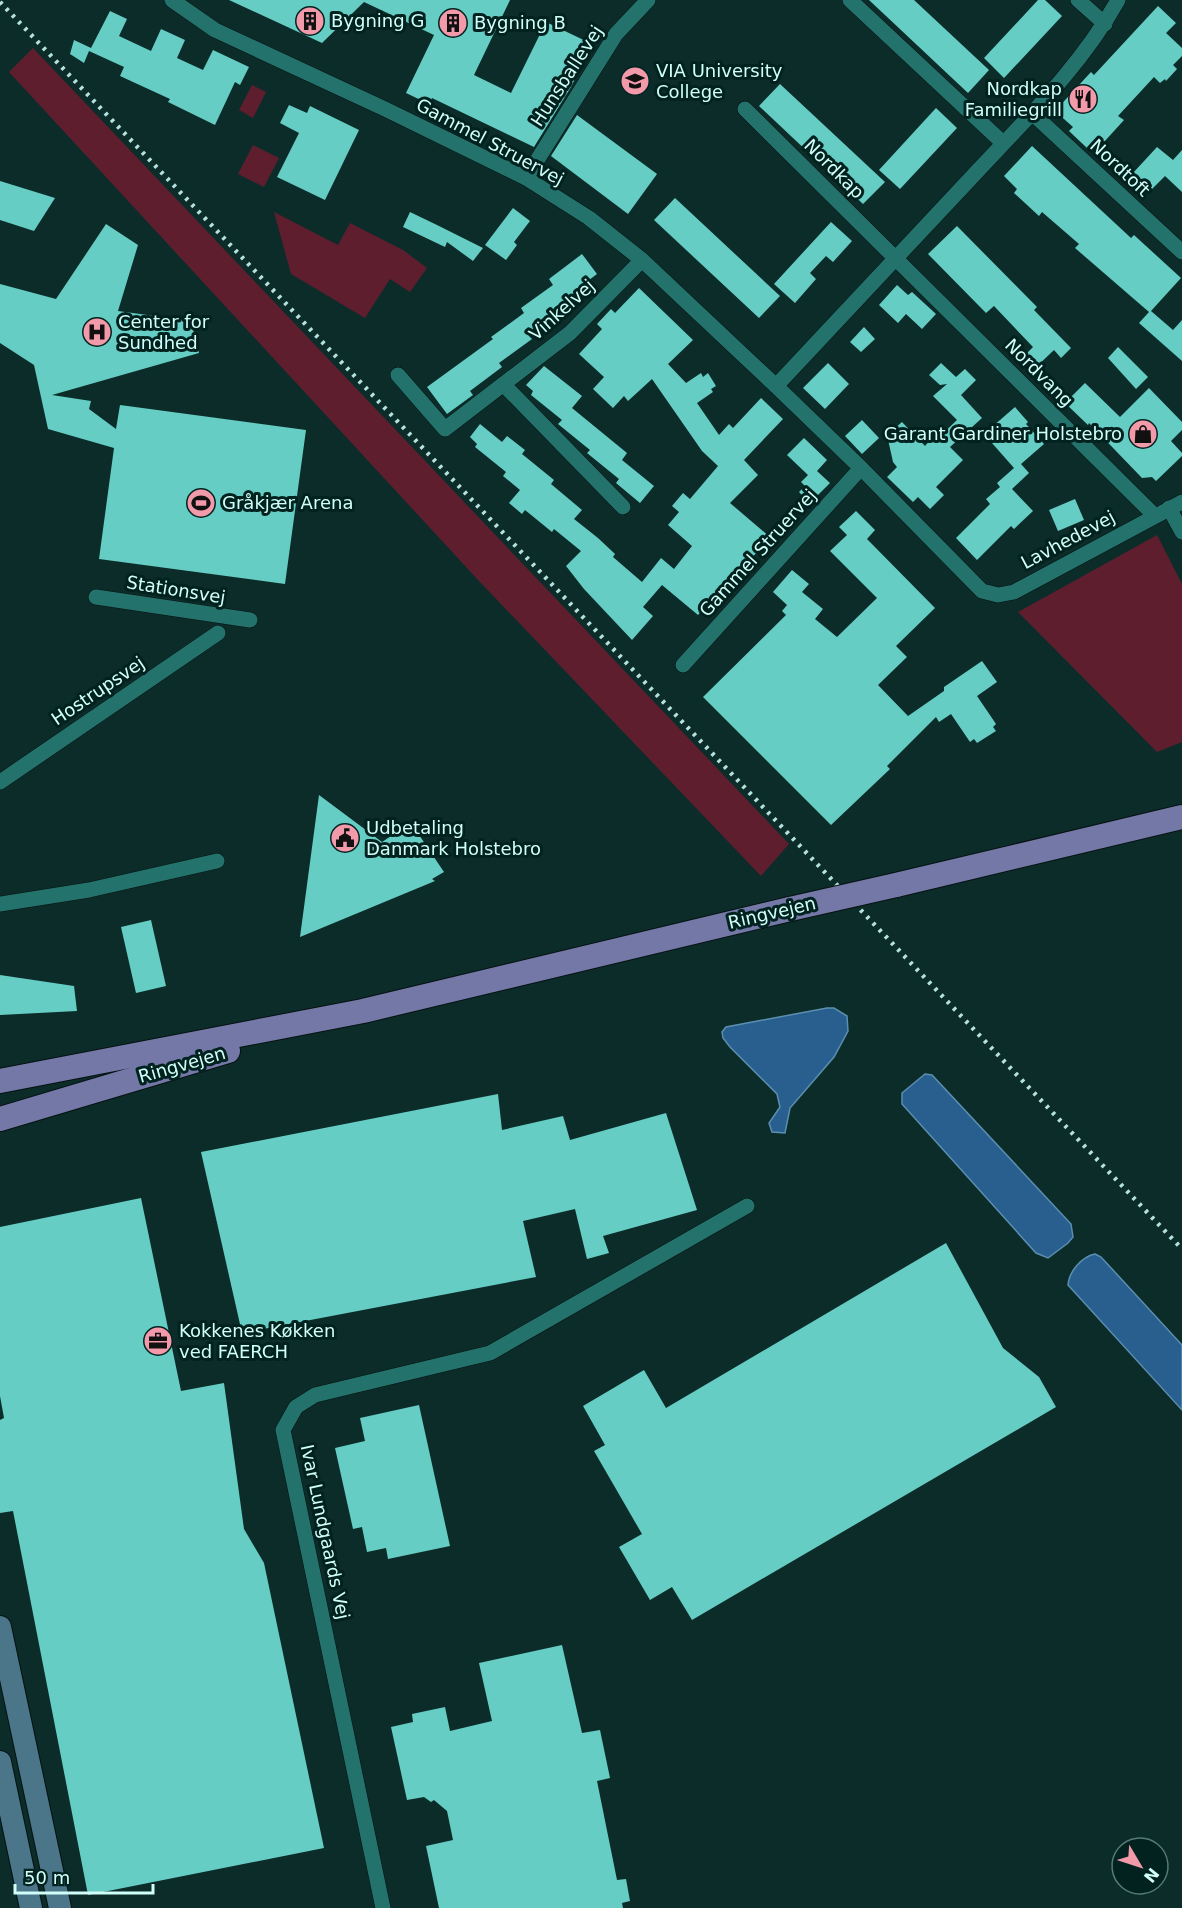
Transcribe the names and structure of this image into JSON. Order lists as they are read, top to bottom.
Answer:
{
  "streets": {
    "main road": ["Ringvejen"],
    "street": [
      "Hunsballevej",
      "Gammel Struervej",
      "Nordtoft",
      "Nordkap",
      "Vinkelvej",
      "Nordvang",
      "Lavhedevej",
      "Stationsvej",
      "Hostrupsvej",
      "Ivar Lundgaards Vej"
    ]
  },
  "crossings": [
    ["Hunsballevej", "Gammel Struervej"],
    ["Gammel Struervej", "Vinkelvej"],
    ["Gammel Struervej", "Lavhedevej"],
    ["Nordkap", "Nordvang"],
    ["Nordvang", "Lavhedevej"]
  ],
  "places": {
    "building": ["Bygning G", "Bygning B"],
    "school or university": ["VIA University College"],
    "restaurant": ["Nordkap Familiegrill"],
    "hospital": ["Center for Sundhed"],
    "shop": ["Garant Gardiner Holstebro"],
    "sports": ["Gråkjær Arena"],
    "public building": ["Udbetaling Danmark Holstebro"],
    "office": ["Kokkenes Køkken ved FAERCH"]
  },
  "scale_bar": "50 m",
  "north": "bottom right"
}
